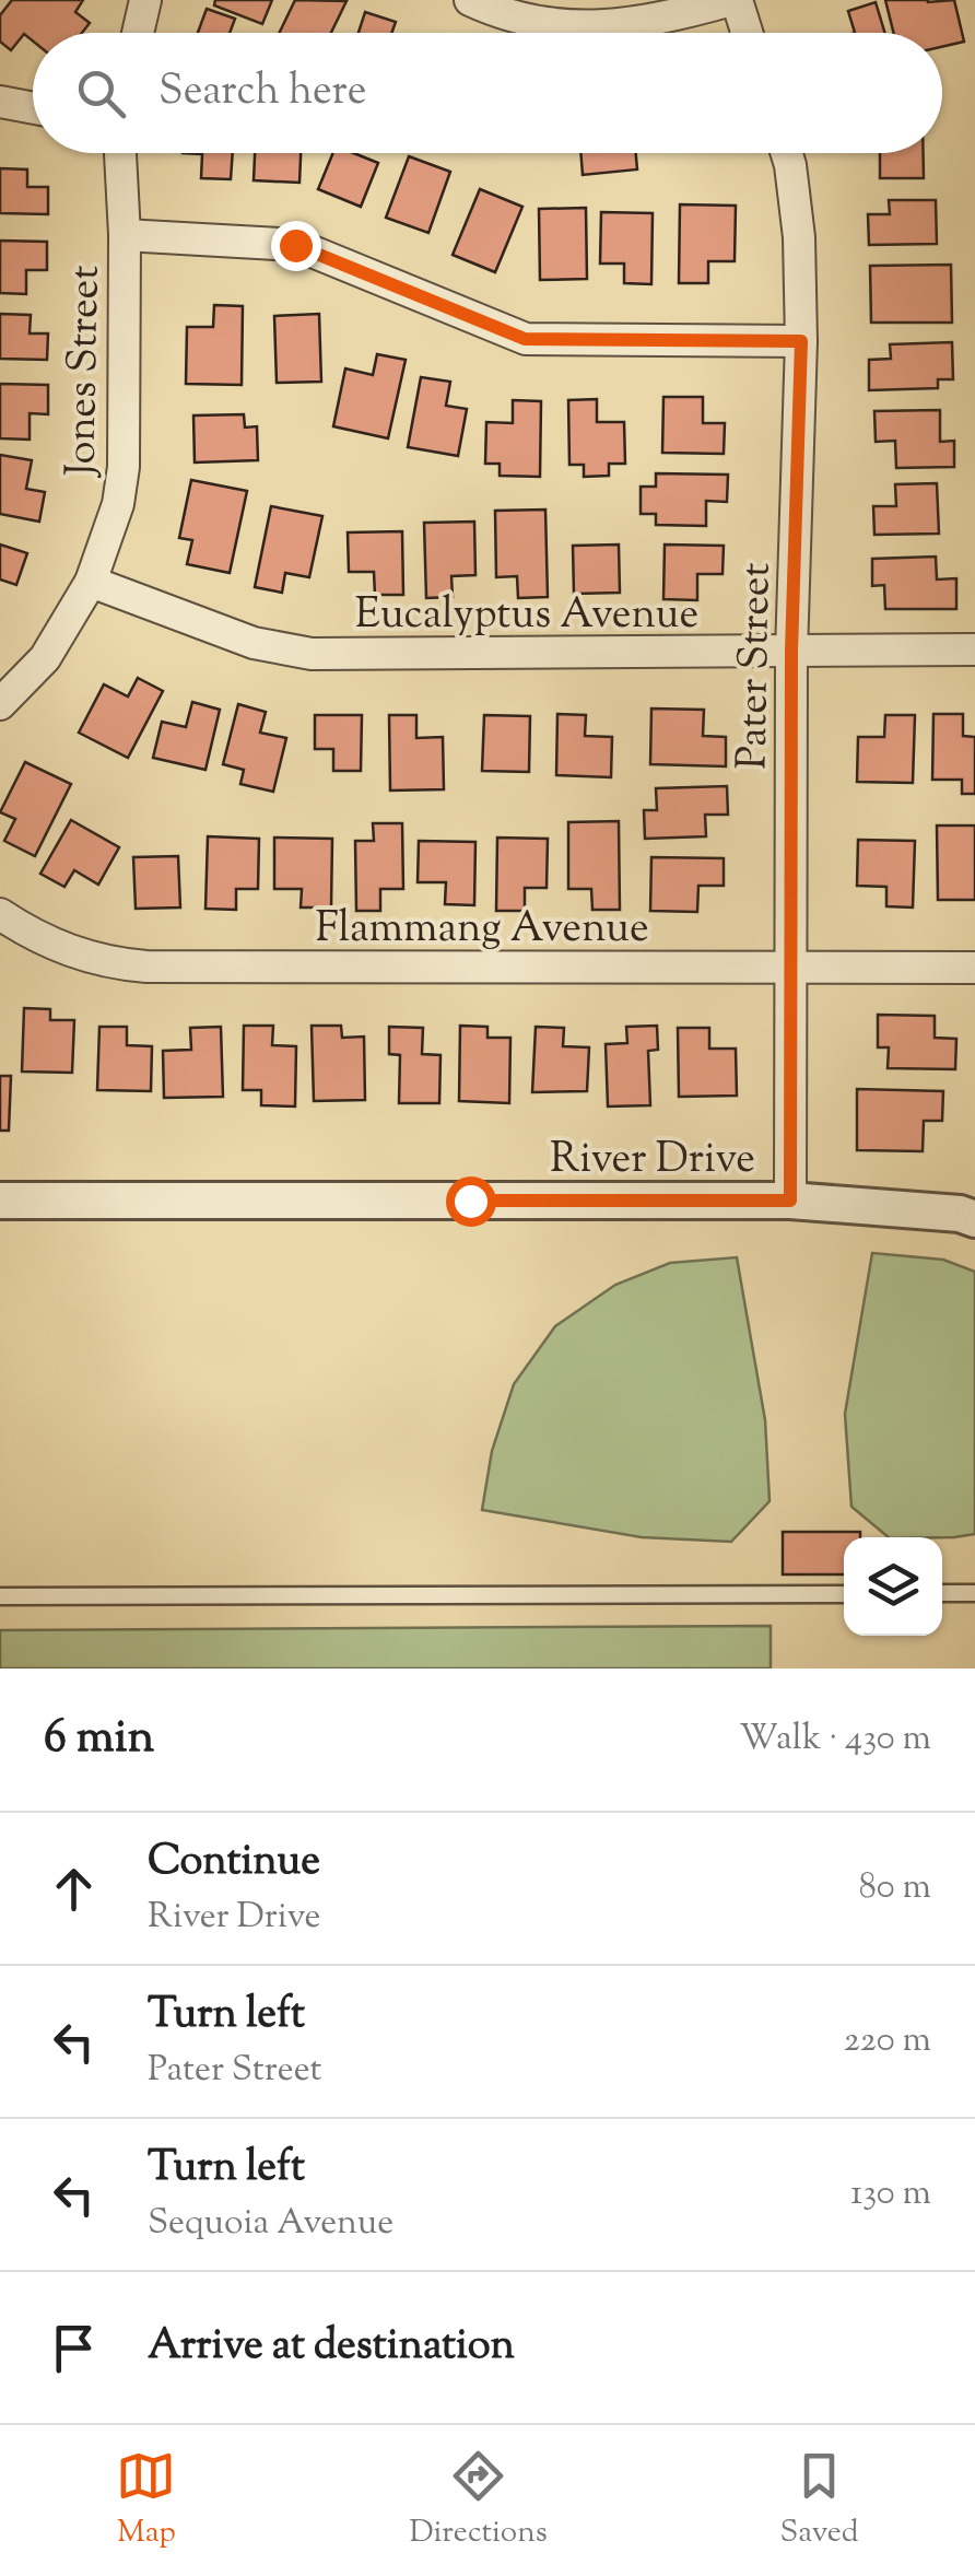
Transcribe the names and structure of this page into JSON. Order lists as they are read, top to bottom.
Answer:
{
  "streets": {
    "street": [
      "Jones Street",
      "Eucalyptus Avenue",
      "Pater Street",
      "Flammang Avenue",
      "River Drive"
    ]
  },
  "crossings": [
    ["Jones Street", "Eucalyptus Avenue"],
    ["Eucalyptus Avenue", "Pater Street"],
    ["Pater Street", "Flammang Avenue"],
    ["Pater Street", "River Drive"]
  ],
  "page": {
    "search": "Search here",
    "heading": ["6 min", "Walk · 430 m"],
    "list": [
      ["Continue", "River Drive", "80 m"],
      ["Turn left", "Pater Street", "220 m"],
      ["Turn left", "Sequoia Avenue", "130 m"],
      "Arrive at destination"
    ],
    "nav": ["Map", "Directions", "Saved"]
  }
}
